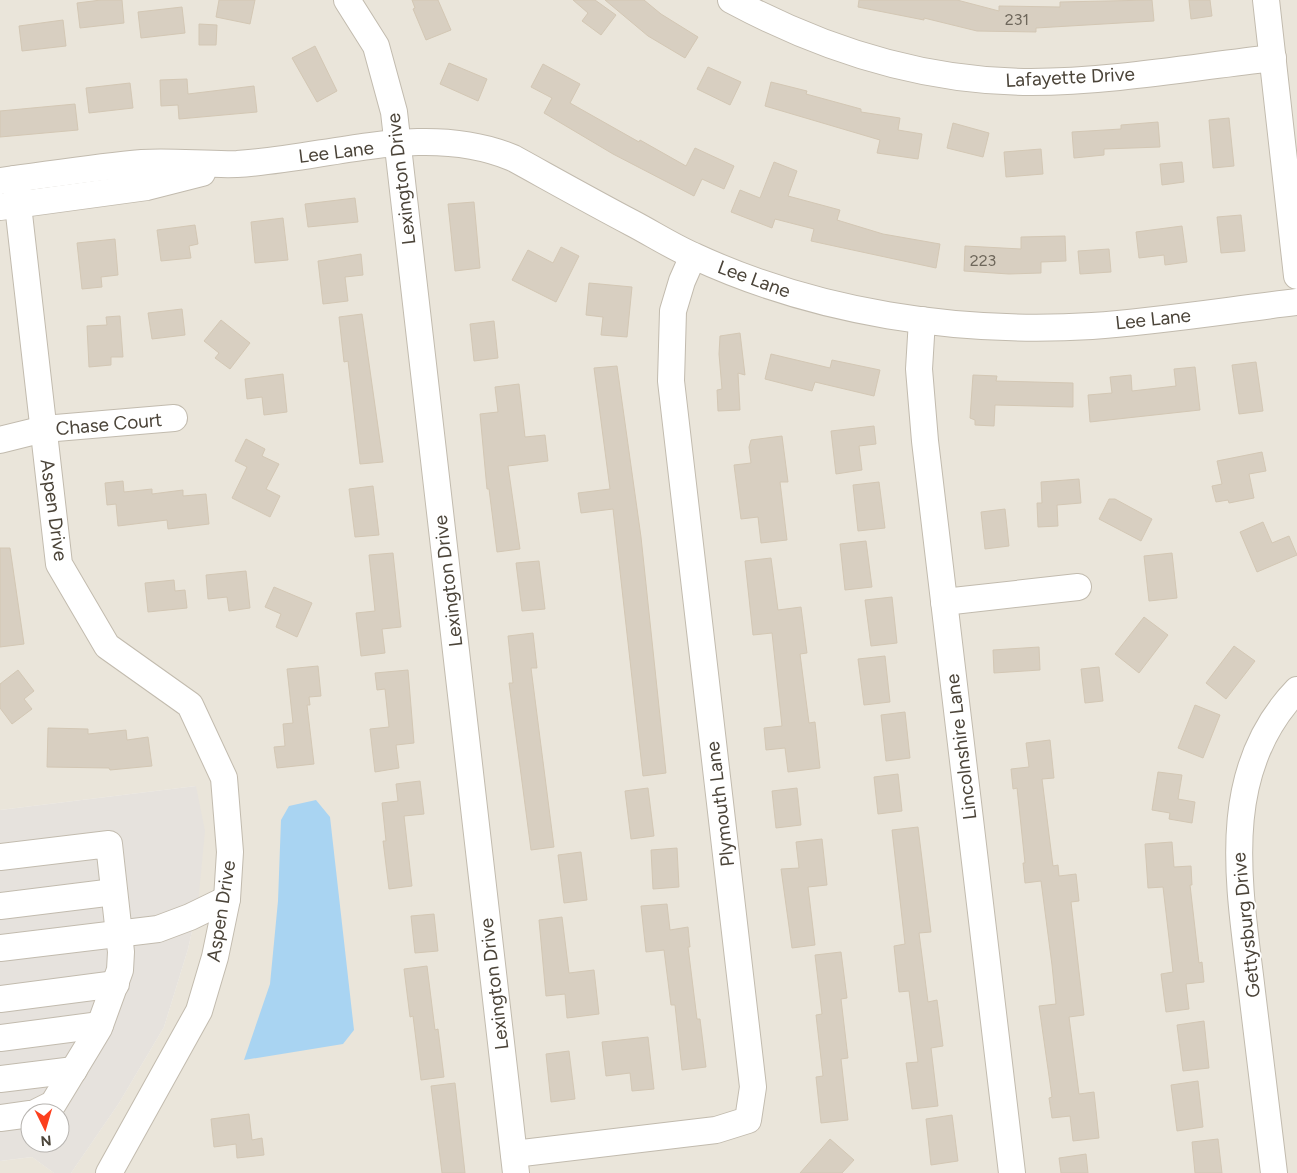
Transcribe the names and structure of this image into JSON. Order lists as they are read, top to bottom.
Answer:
{
  "streets": {
    "street": [
      "Lafayette Drive",
      "Lee Lane",
      "Lexington Drive",
      "Chase Court",
      "Aspen Drive",
      "Lincolnshire Lane",
      "Plymouth Lane",
      "Gettysburg Drive"
    ]
  },
  "crossings": [
    ["Lee Lane", "Lexington Drive"],
    ["Lee Lane", "Aspen Drive"],
    ["Lee Lane", "Lincolnshire Lane"],
    ["Lee Lane", "Plymouth Lane"],
    ["Lexington Drive", "Plymouth Lane"],
    ["Chase Court", "Aspen Drive"]
  ],
  "house_numbers": ["231", "223"],
  "north": "bottom"
}
